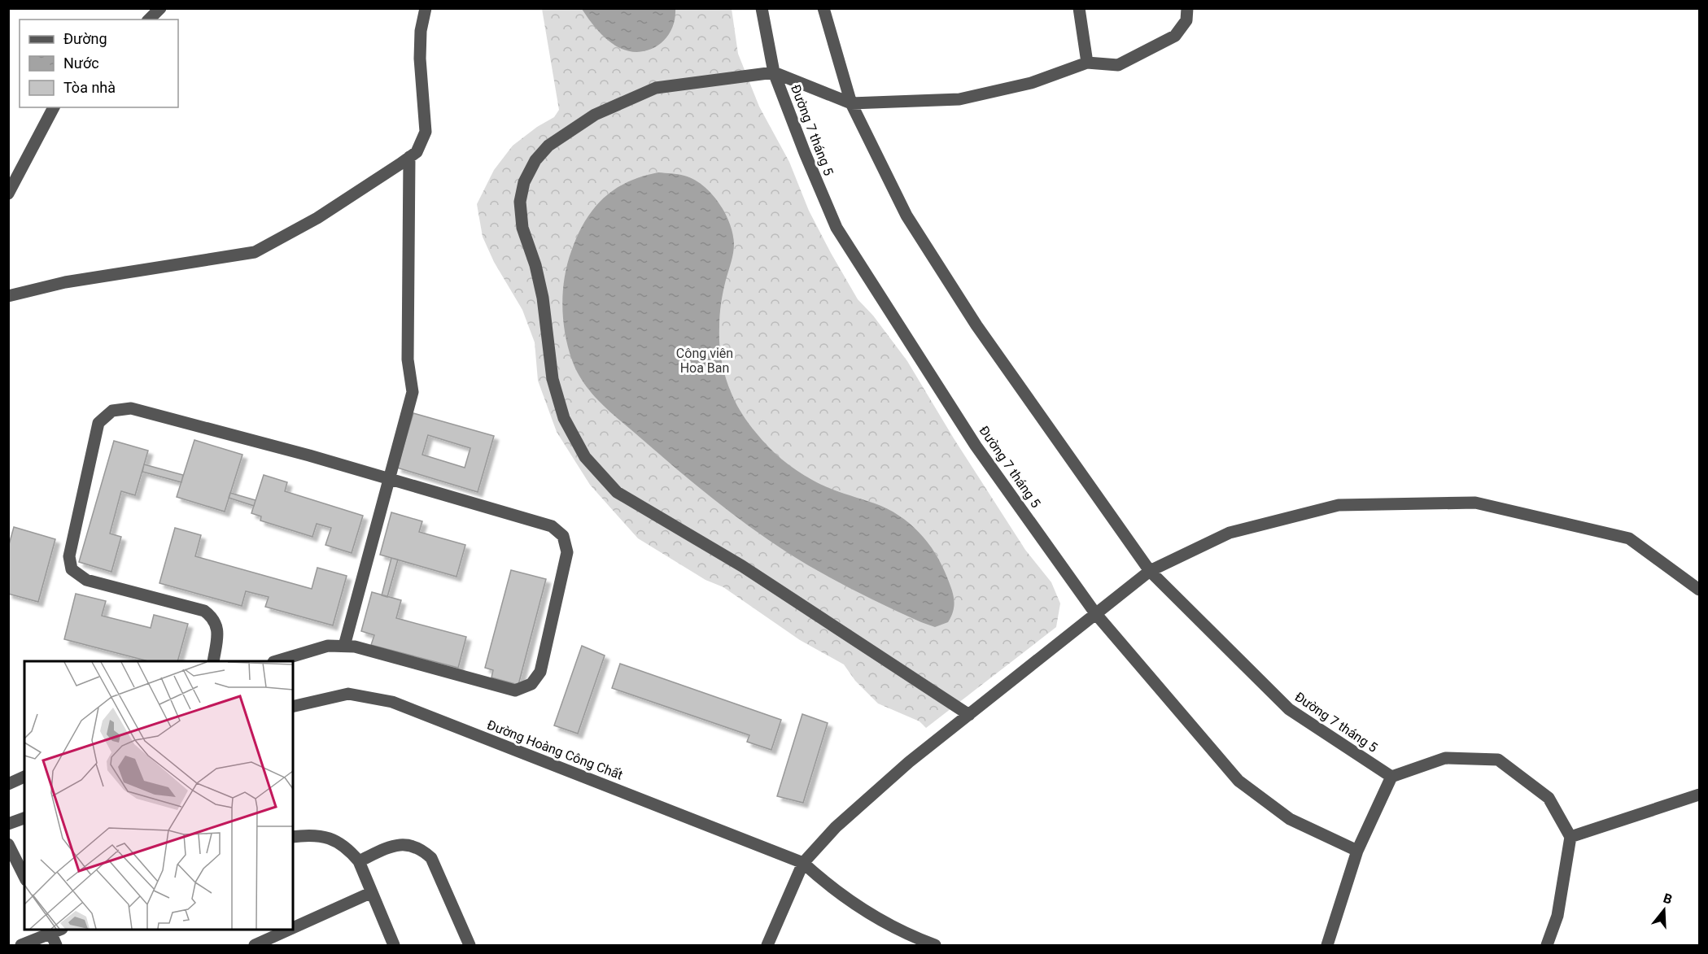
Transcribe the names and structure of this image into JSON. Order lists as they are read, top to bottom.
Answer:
{
  "streets": {
    "street": ["Đường 7 tháng 5", "Đường Hoàng Công Chất"]
  },
  "parks": ["Công viên Hoa Ban"],
  "legend": ["Đường", "Nước", "Tòa nhà"],
  "north": "top"
}
